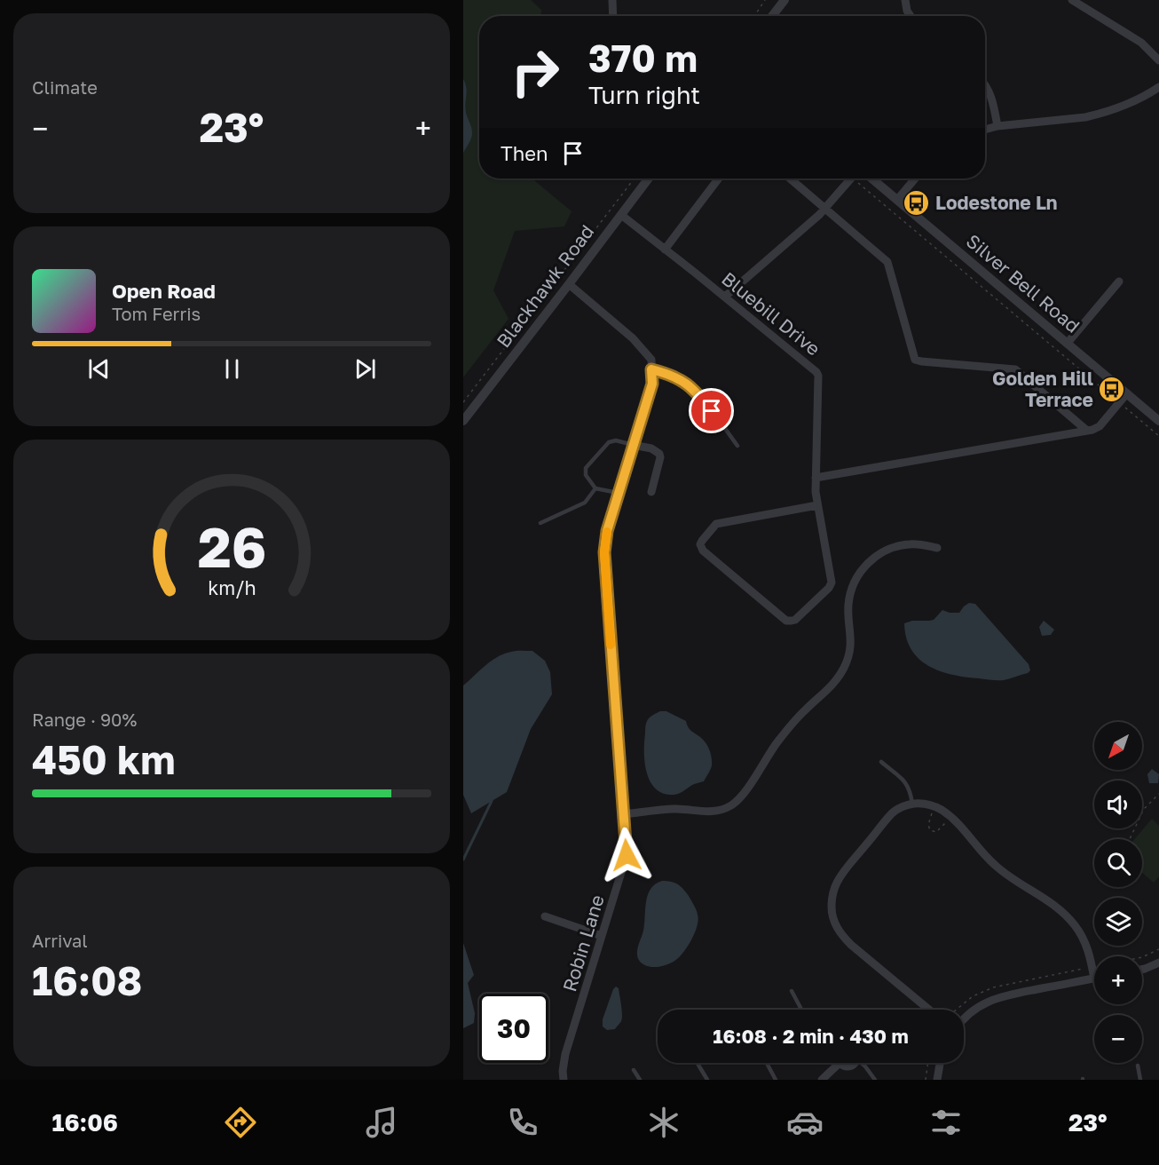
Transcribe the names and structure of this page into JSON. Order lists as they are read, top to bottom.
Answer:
{
  "streets": {
    "street": [
      "Silver Bell Road",
      "Blackhawk Road",
      "Bluebill Drive",
      "Robin Lane"
    ]
  },
  "crossings": [
    ["Blackhawk Road", "Bluebill Drive"]
  ],
  "places": {
    "bus stop": ["Lodestone Ln", "Golden Hill Terrace"]
  },
  "north": "bottom left",
  "page": {
    "tile": [
      "Climate",
      ["Range · 90%", "450 km"],
      ["Arrival", "16:08"]
    ],
    "turn": ["370 m", "Turn right"],
    "heat": ["−", "23°", "+"],
    "then": "Then",
    "song": ["Open Road", "Tom Ferris"],
    "map_buttons": ["+", "−"],
    "limit": "30",
    "trip": "16:08 · 2 min · 430 m",
    "tabs": ["16:06", "23°"],
    "gauge": ["26", "km/h"]
  }
}
